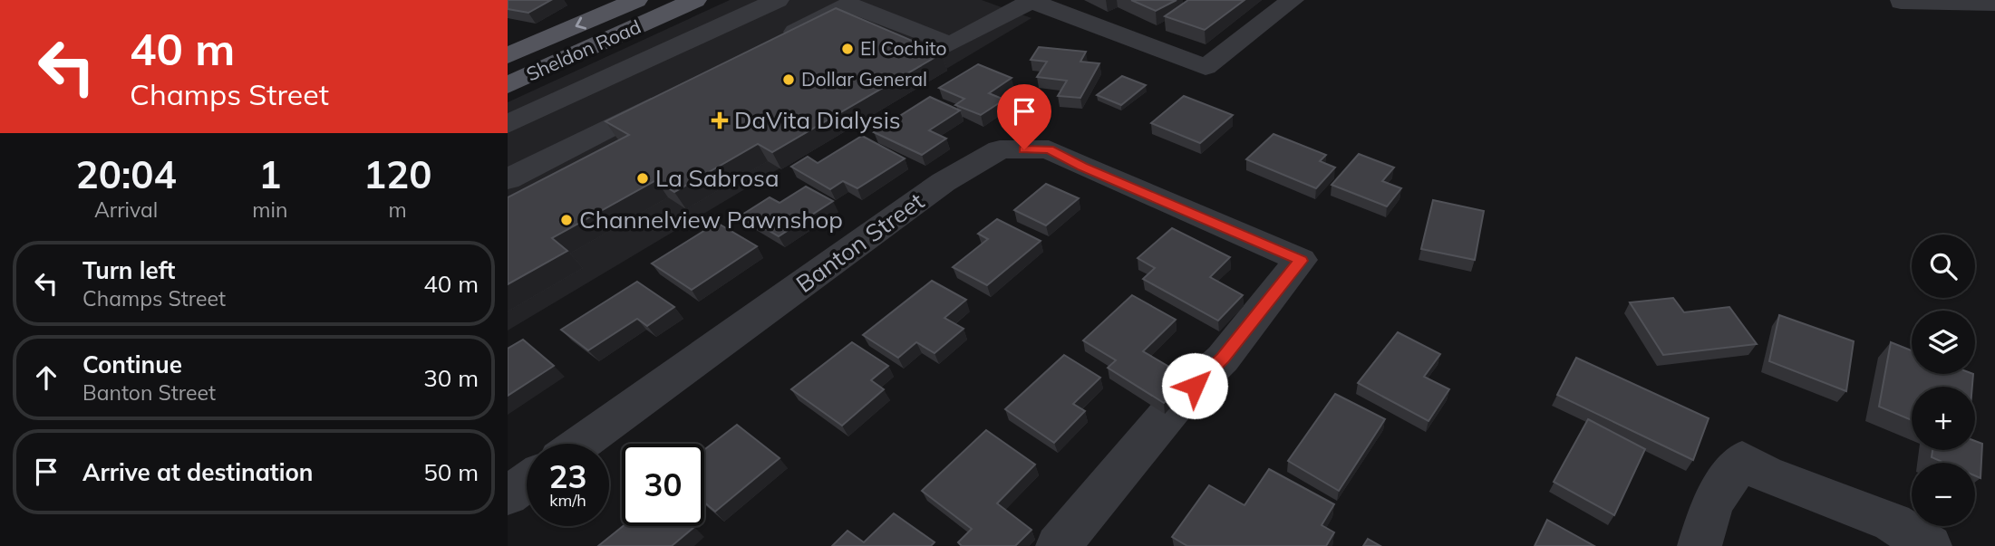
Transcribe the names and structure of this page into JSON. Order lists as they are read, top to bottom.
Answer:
{
  "streets": {
    "main road": ["Sheldon Road"],
    "street": ["Banton Street"]
  },
  "places": {
    "other": [
      "El Cochito",
      "Dollar General",
      "La Sabrosa",
      "Channelview Pawnshop"
    ],
    "health": ["DaVita Dialysis"]
  },
  "page": {
    "turn": ["40 m", "Champs Street"],
    "eta": [
      "20:04",
      "Arrival",
      "1",
      "min",
      "120",
      "m"
    ],
    "map_buttons": ["+", "−"],
    "list": [
      {
        "name": "Turn left",
        "note": "Champs Street",
        "value": "40 m"
      },
      {
        "name": "Continue",
        "note": "Banton Street",
        "value": "30 m"
      },
      {
        "name": "Arrive at destination",
        "value": "50 m"
      }
    ],
    "speed": "23 km/h",
    "limit": "30"
  }
}
